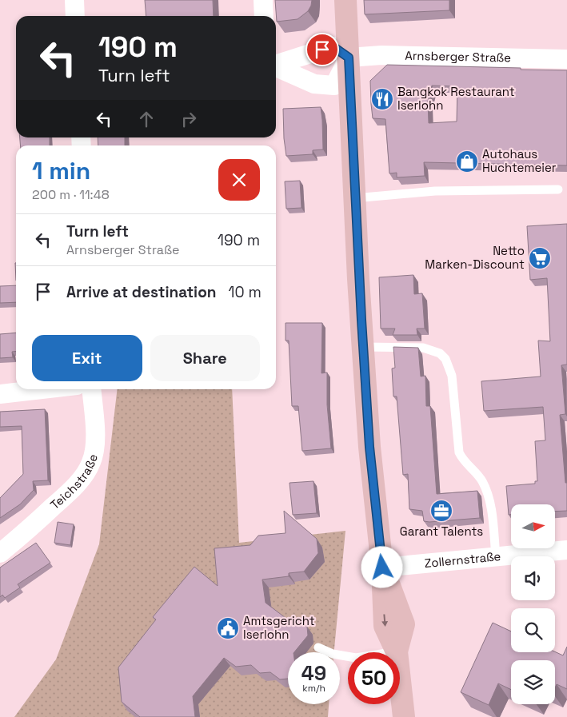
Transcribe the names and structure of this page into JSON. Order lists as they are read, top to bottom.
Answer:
{
  "streets": {
    "street": ["Arnsberger Straße", "Teichstraße", "Zollernstraße"]
  },
  "places": {
    "restaurant": ["Bangkok Restaurant Iserlohn"],
    "shop": ["Autohaus Huchtemeier"],
    "supermarket": ["Netto Marken-Discount"],
    "office": ["Garant Talents"],
    "public building": ["Amtsgericht Iserlohn"]
  },
  "north": "right",
  "page": {
    "turn": ["190 m", "Turn left"],
    "heading": ["1 min", "200 m · 11:48"],
    "list": [
      {
        "name": "Turn left",
        "note": "Arnsberger Straße",
        "value": "190 m"
      },
      {
        "name": "Arrive at destination",
        "value": "10 m"
      }
    ],
    "buttons": ["Exit", "Share"],
    "speed": "49 km/h",
    "limit": "50"
  }
}
